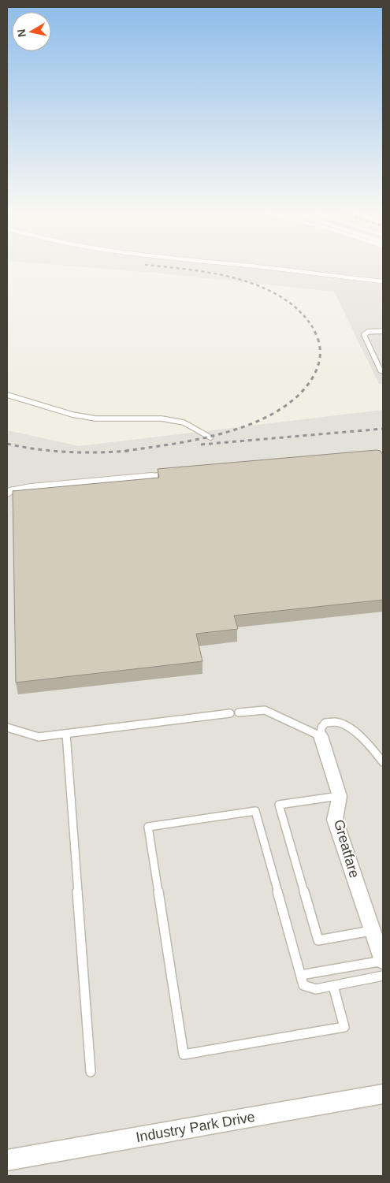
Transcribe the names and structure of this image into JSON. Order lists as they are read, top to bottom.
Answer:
{
  "streets": {
    "street": ["Greatfare", "Industry Park Drive"]
  },
  "north": "left"
}
